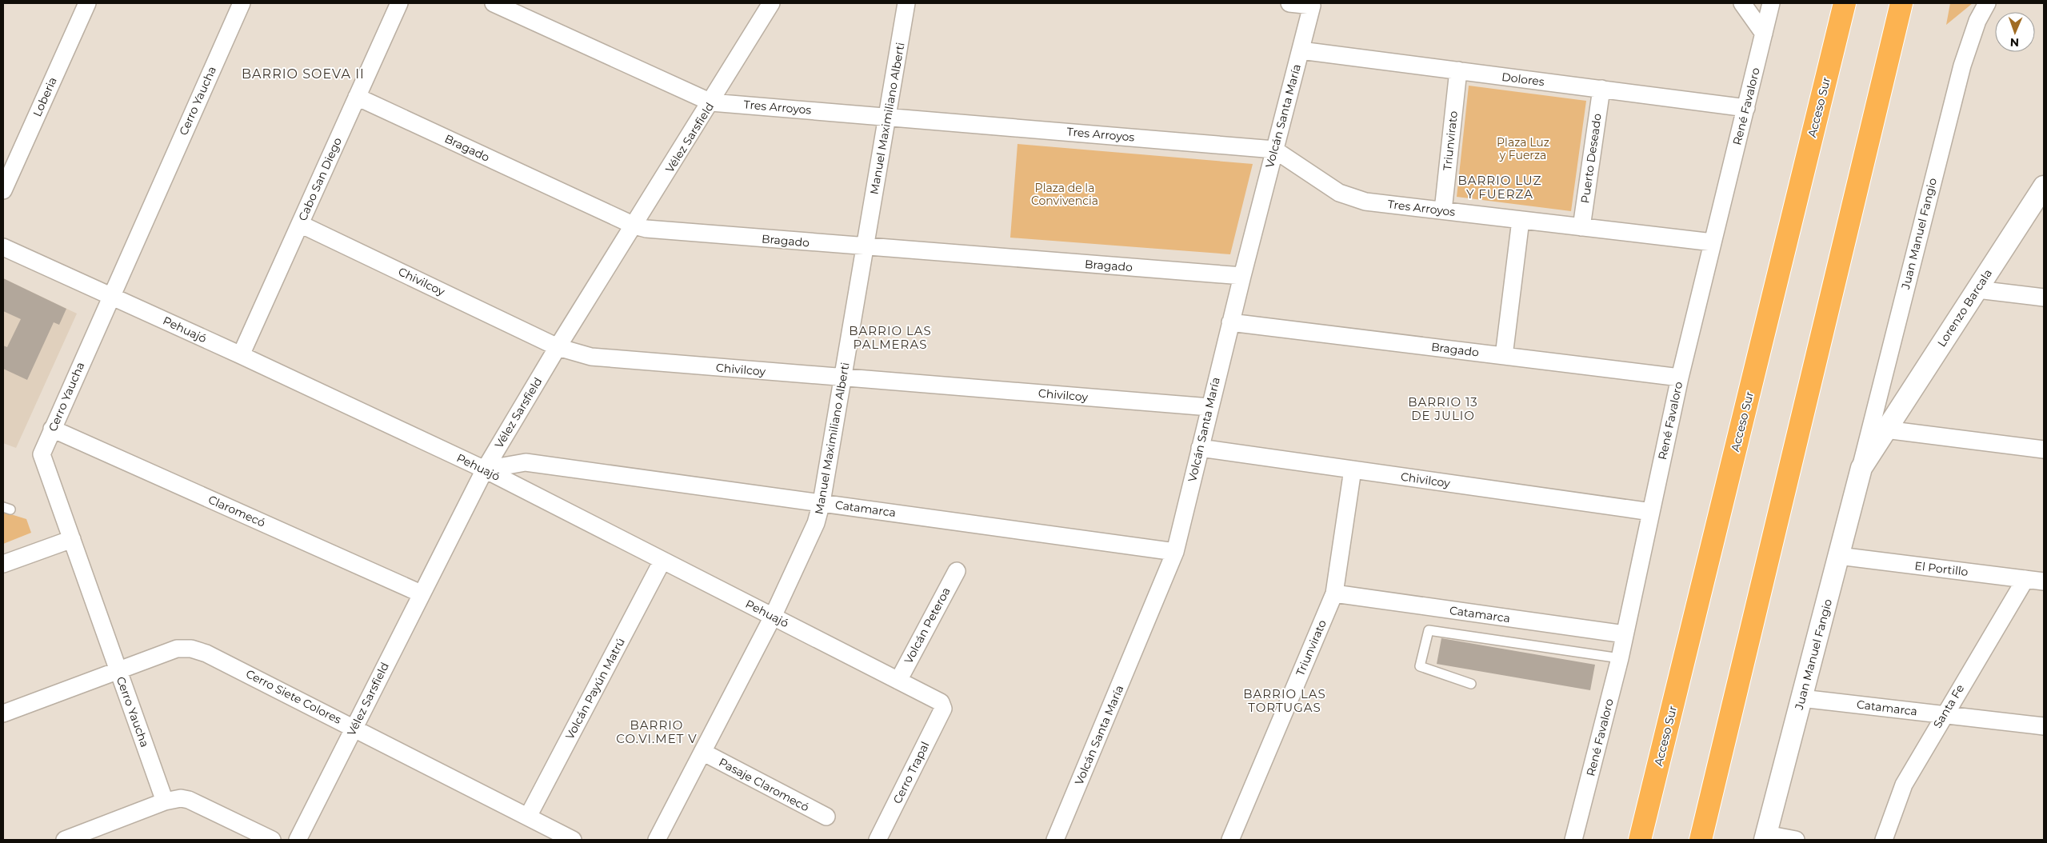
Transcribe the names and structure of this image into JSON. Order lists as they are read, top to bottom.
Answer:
{
  "streets": {
    "highway": ["Acceso Sur"],
    "street": [
      "Dolores",
      "Loberia",
      "Cerro Yaucha",
      "René Favaloro",
      "Tres Arroyos",
      "Volcán Santa María",
      "Manuel Maximiliano Alberti",
      "Vélez Sarsfield",
      "Triunvirato",
      "Bragado",
      "Puerto Deseado",
      "Cabo San Diego",
      "Juan Manuel Fangio",
      "Chivilcoy",
      "Lorenzo Barcala",
      "Pehuajó",
      "Catamarca",
      "Claromecó",
      "El Portillo",
      "Volcán Peteroa",
      "Volcán Payún Matrú",
      "Cerro Siete Colores",
      "Santa Fe",
      "Cerro Trapal",
      "Pasaje Claromecó"
    ]
  },
  "crossings": [
    ["Dolores", "René Favaloro"],
    ["Dolores", "Volcán Santa María"],
    ["Dolores", "Triunvirato"],
    ["Dolores", "Puerto Deseado"],
    ["Cerro Yaucha", "Pehuajó"],
    ["Cerro Yaucha", "Claromecó"],
    ["Cerro Yaucha", "Cerro Siete Colores"],
    ["René Favaloro", "Tres Arroyos"],
    ["René Favaloro", "Bragado"],
    ["René Favaloro", "Chivilcoy"],
    ["René Favaloro", "Catamarca"],
    ["Tres Arroyos", "Volcán Santa María"],
    ["Tres Arroyos", "Manuel Maximiliano Alberti"],
    ["Tres Arroyos", "Vélez Sarsfield"],
    ["Tres Arroyos", "Triunvirato"],
    ["Tres Arroyos", "Puerto Deseado"],
    ["Volcán Santa María", "Bragado"],
    ["Volcán Santa María", "Chivilcoy"],
    ["Volcán Santa María", "Catamarca"],
    ["Manuel Maximiliano Alberti", "Bragado"],
    ["Manuel Maximiliano Alberti", "Chivilcoy"],
    ["Manuel Maximiliano Alberti", "Pehuajó"],
    ["Manuel Maximiliano Alberti", "Catamarca"],
    ["Manuel Maximiliano Alberti", "Pasaje Claromecó"],
    ["Vélez Sarsfield", "Bragado"],
    ["Vélez Sarsfield", "Chivilcoy"],
    ["Vélez Sarsfield", "Pehuajó"],
    ["Vélez Sarsfield", "Catamarca"],
    ["Vélez Sarsfield", "Claromecó"],
    ["Vélez Sarsfield", "Cerro Siete Colores"],
    ["Triunvirato", "Chivilcoy"],
    ["Triunvirato", "Catamarca"],
    ["Bragado", "Cabo San Diego"],
    ["Cabo San Diego", "Chivilcoy"],
    ["Cabo San Diego", "Pehuajó"],
    ["Juan Manuel Fangio", "Lorenzo Barcala"],
    ["Juan Manuel Fangio", "Catamarca"],
    ["Juan Manuel Fangio", "El Portillo"],
    ["Pehuajó", "Catamarca"],
    ["Pehuajó", "Volcán Peteroa"],
    ["Pehuajó", "Volcán Payún Matrú"],
    ["Pehuajó", "Cerro Trapal"],
    ["Catamarca", "Santa Fe"],
    ["El Portillo", "Santa Fe"],
    ["Volcán Payún Matrú", "Cerro Siete Colores"]
  ],
  "districts": [
    "BARRIO SOEVA II",
    "BARRIO LUZ Y FUERZA",
    "BARRIO LAS PALMERAS",
    "BARRIO 13 DE JULIO",
    "BARRIO LAS TORTUGAS",
    "BARRIO CO.VI.MET V"
  ],
  "parks": ["Plaza Luz y Fuerza", "Plaza de la Convivencia"],
  "north": "bottom"
}
